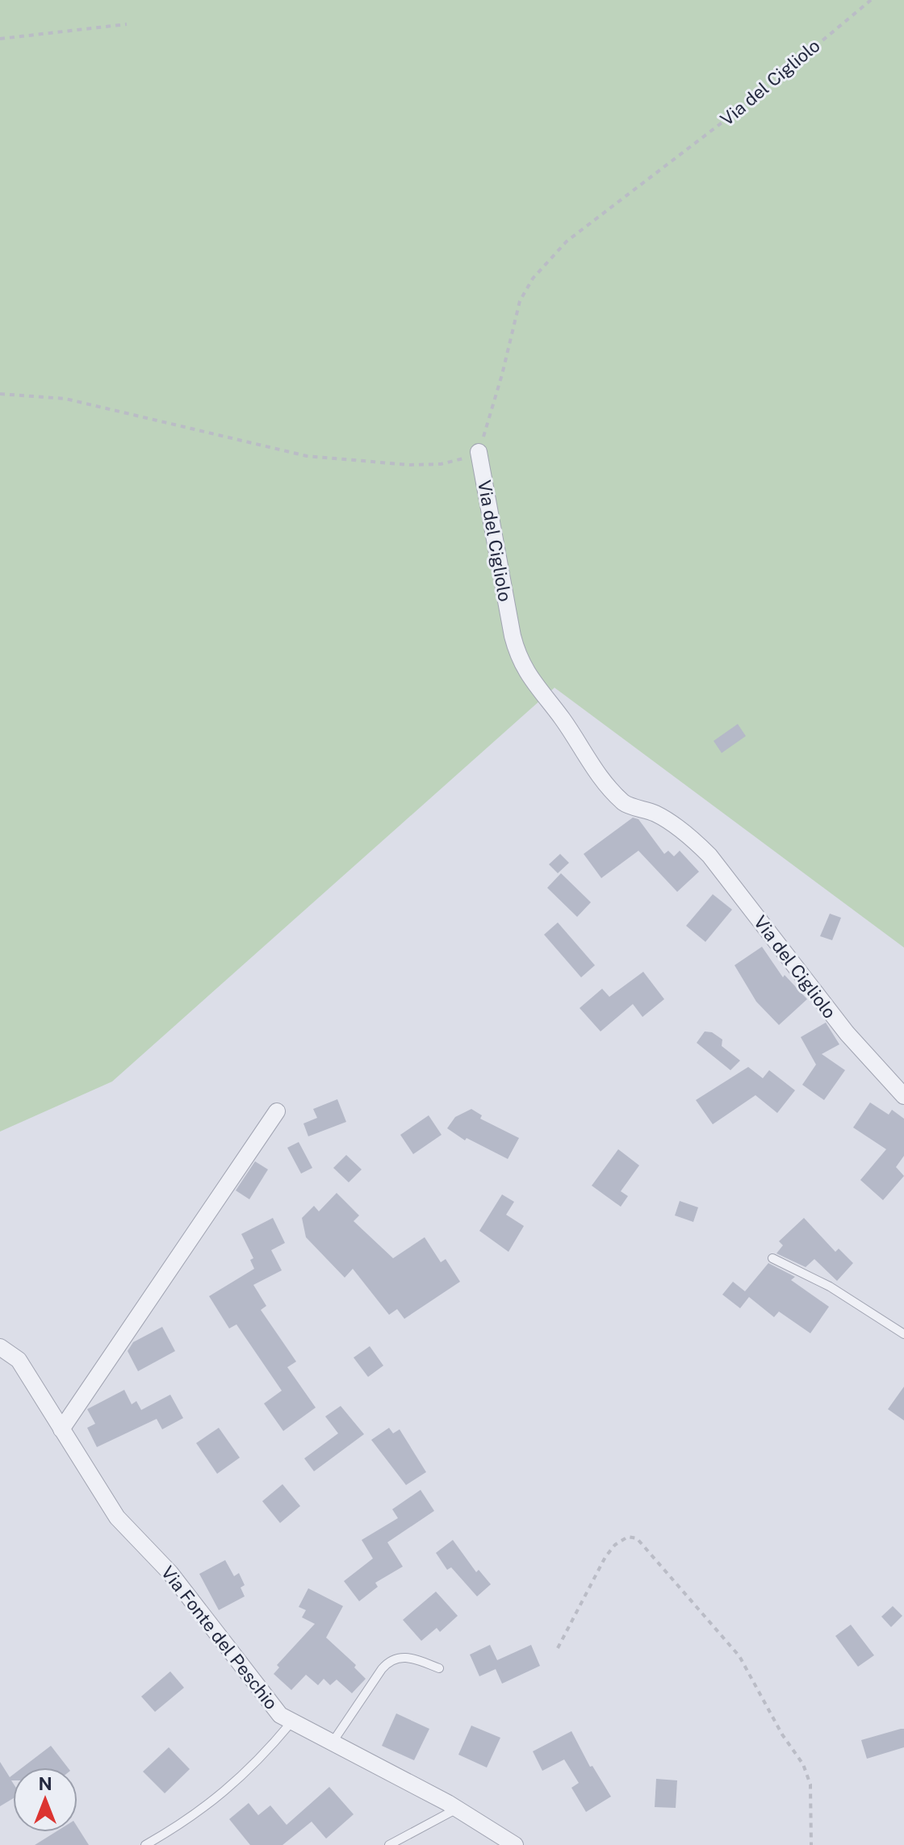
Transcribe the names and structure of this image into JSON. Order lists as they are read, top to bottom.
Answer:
{
  "streets": {
    "street": ["Via del Cigliolo", "Via Fonte del Peschio"]
  },
  "north": "top"
}
